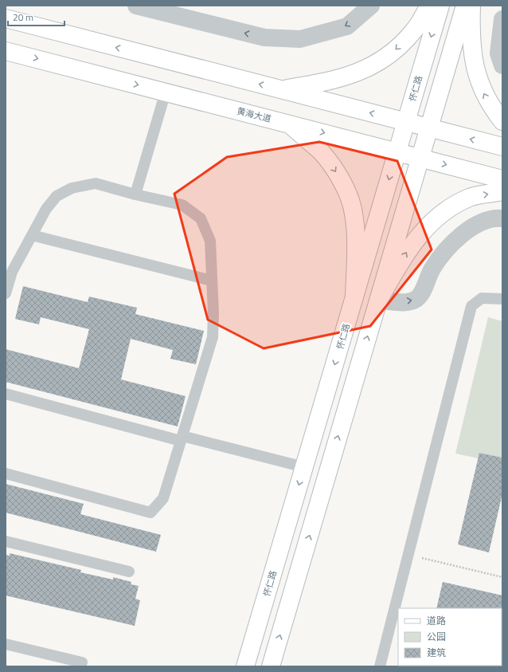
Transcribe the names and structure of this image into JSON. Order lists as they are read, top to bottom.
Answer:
{
  "streets": {
    "main road": ["怀仁路", "黄海大道"]
  },
  "crossings": [
    ["怀仁路", "黄海大道"]
  ],
  "legend": ["道路", "公园", "建筑"],
  "scale_bar": "20 m"
}
